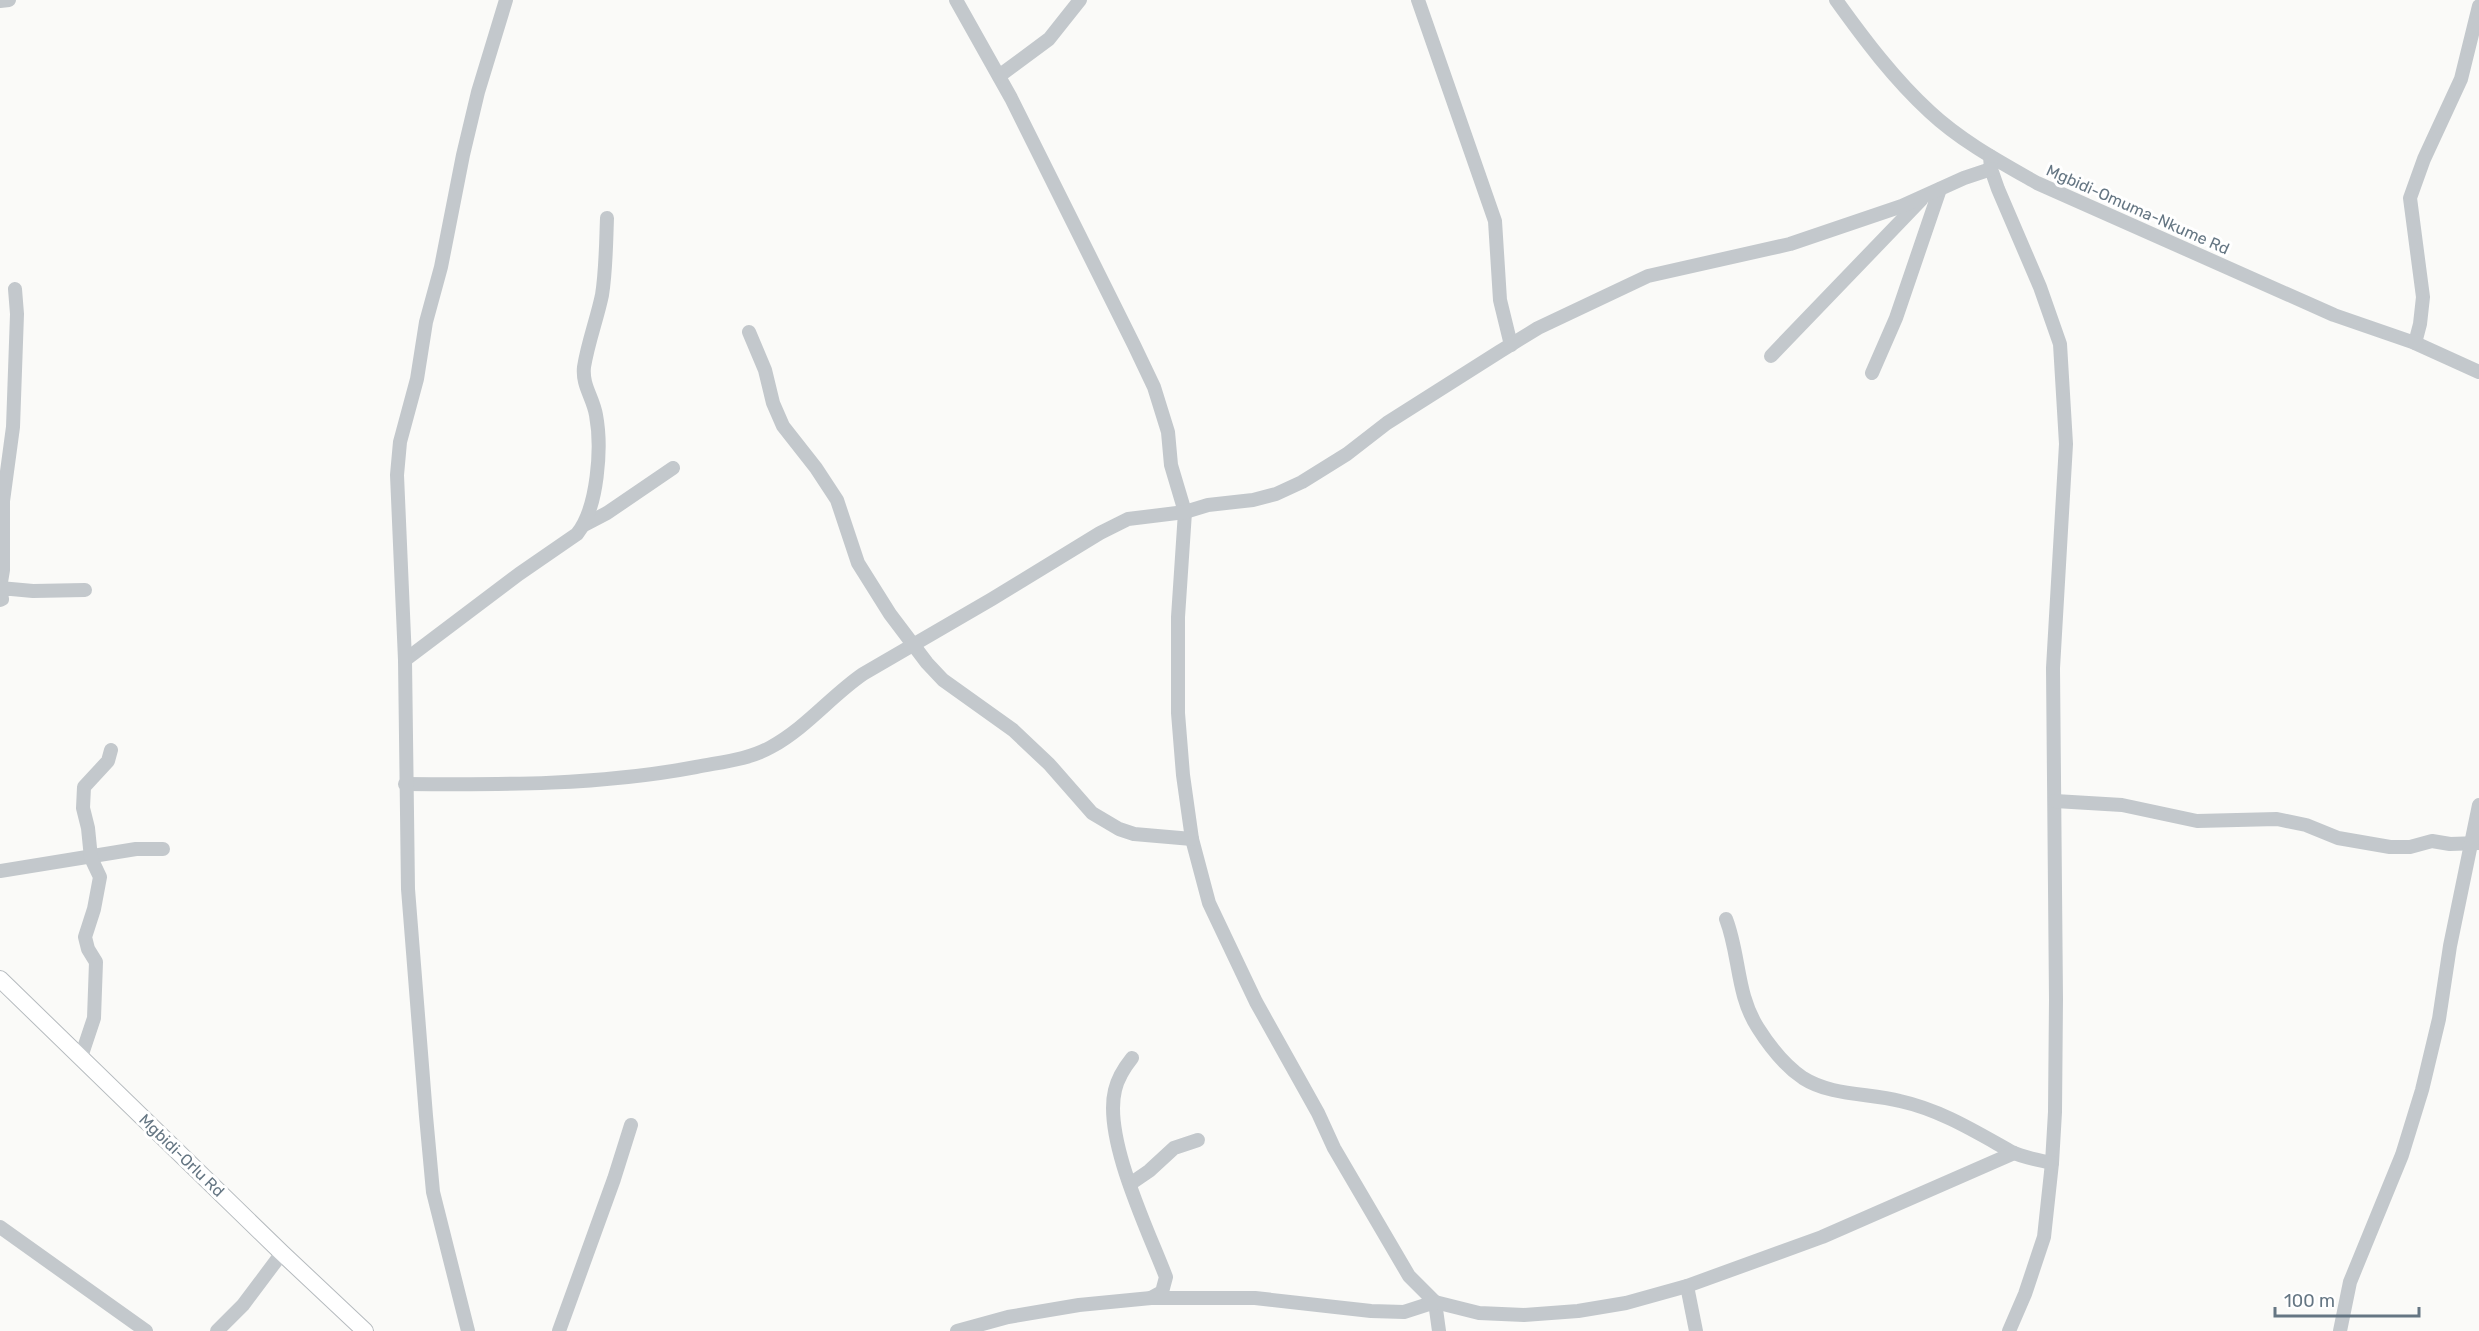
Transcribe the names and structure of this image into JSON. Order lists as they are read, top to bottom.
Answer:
{
  "streets": {
    "main road": ["Mgbidi-Orlu Rd"],
    "street": ["Mgbidi-Omuma-Nkume Rd"]
  },
  "scale_bar": "100 m"
}
